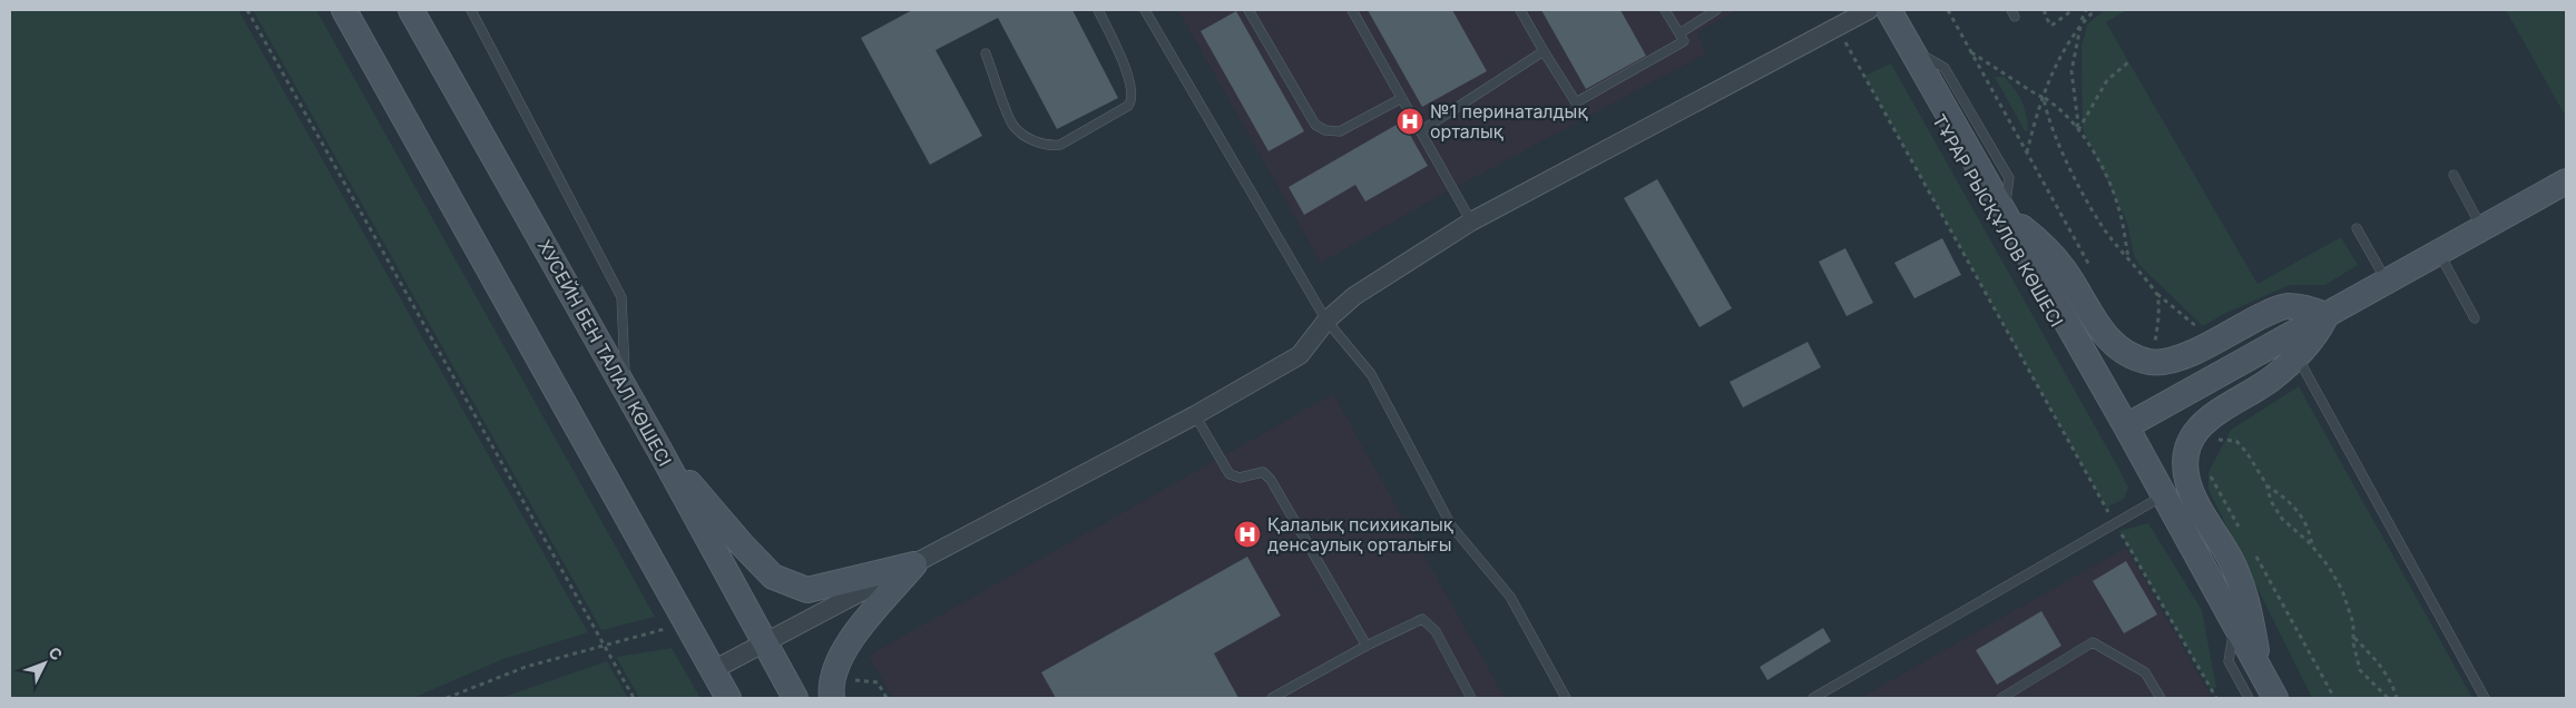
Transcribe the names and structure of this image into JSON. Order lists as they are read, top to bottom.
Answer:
{
  "streets": {
    "street": ["ТҰРАР РЫСҚҰЛОВ КӨШЕСІ", "ХУСЕЙН БЕН ТАЛАЛ КӨШЕСІ"]
  },
  "places": {
    "hospital": ["№1 перинаталдық орталық", "Қалалық психикалық денсаулық орталығы"]
  },
  "north": "top right"
}
